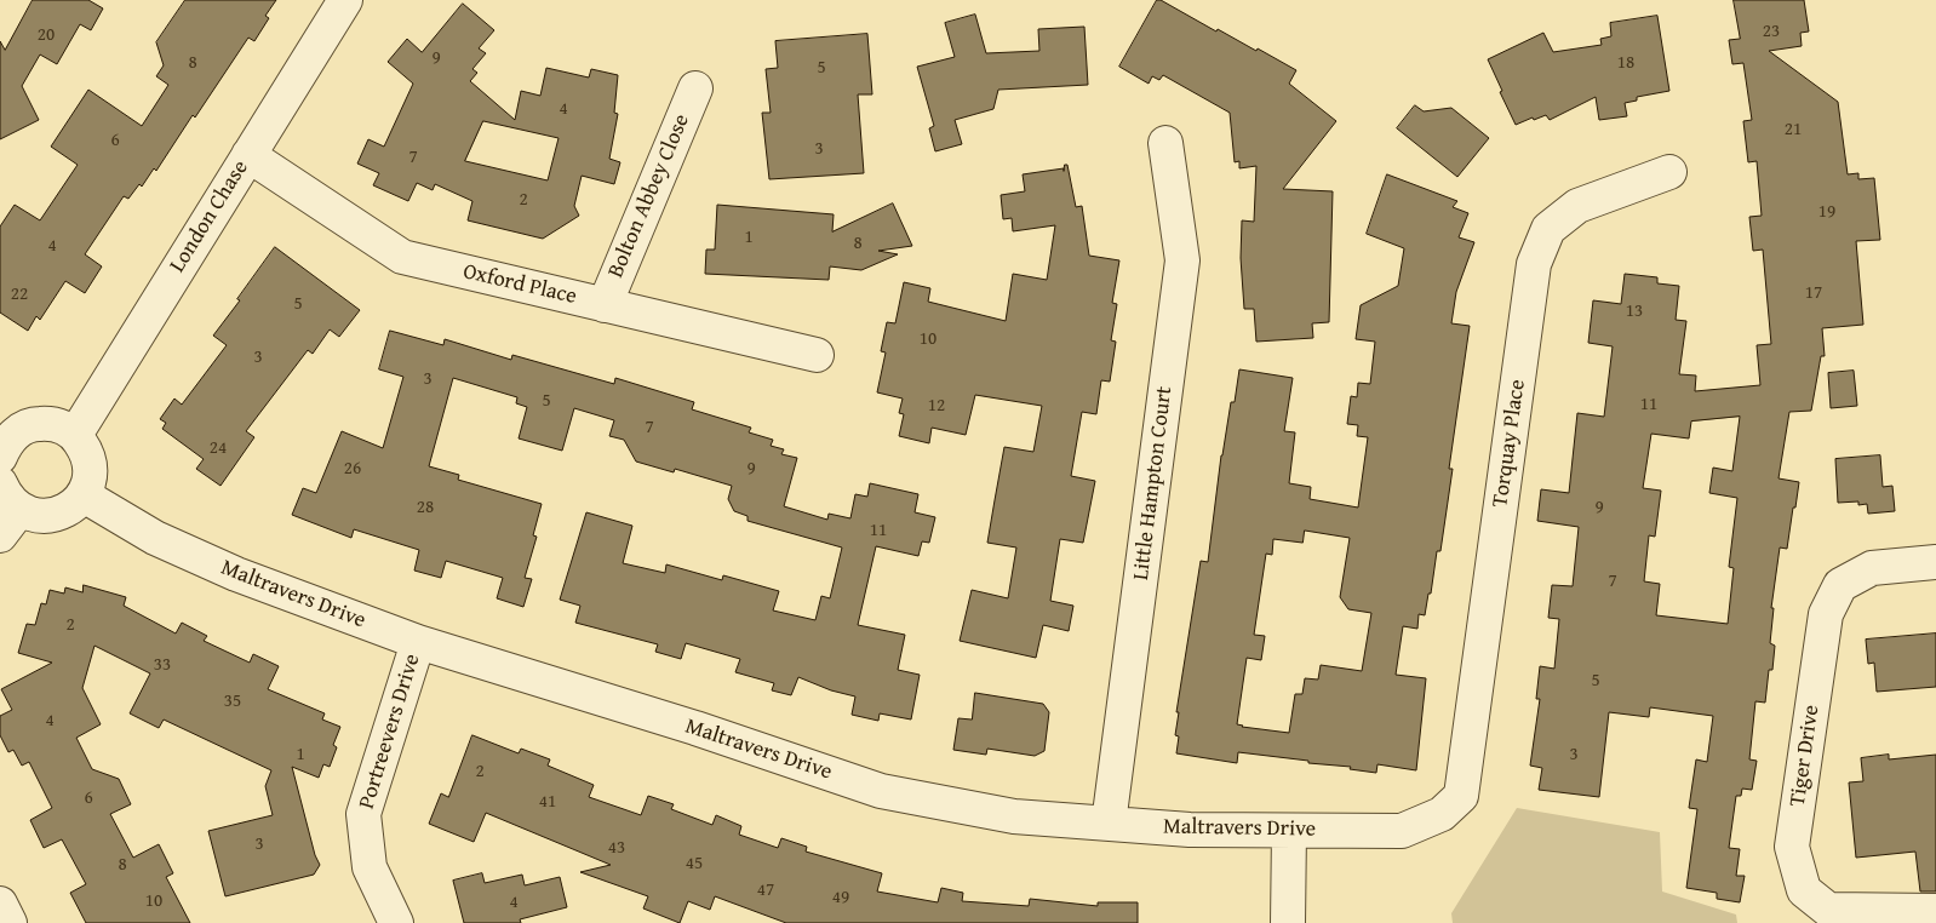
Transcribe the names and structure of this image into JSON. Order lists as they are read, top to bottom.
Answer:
{
  "streets": {
    "street": [
      "Bolton Abbey Close",
      "London Chase",
      "Oxford Place",
      "Torquay Place",
      "Little Hampton Court",
      "Maltravers Drive",
      "Portreevers Drive",
      "Tiger Drive"
    ]
  },
  "crossings": [
    ["Bolton Abbey Close", "Oxford Place"],
    ["London Chase", "Oxford Place"],
    ["Torquay Place", "Maltravers Drive"],
    ["Little Hampton Court", "Maltravers Drive"],
    ["Maltravers Drive", "Portreevers Drive"]
  ],
  "house_numbers": [
    "23",
    "20",
    "9",
    "8",
    "18",
    "5",
    "4",
    "21",
    "6",
    "3",
    "7",
    "2",
    "19",
    "1",
    "8",
    "4",
    "17",
    "22",
    "5",
    "13",
    "10",
    "3",
    "3",
    "5",
    "11",
    "12",
    "7",
    "24",
    "26",
    "9",
    "28",
    "9",
    "11",
    "7",
    "2",
    "33",
    "5",
    "35",
    "4",
    "1",
    "3",
    "2",
    "6",
    "41",
    "3",
    "43",
    "45",
    "8",
    "47",
    "49",
    "10",
    "4"
  ]
}
